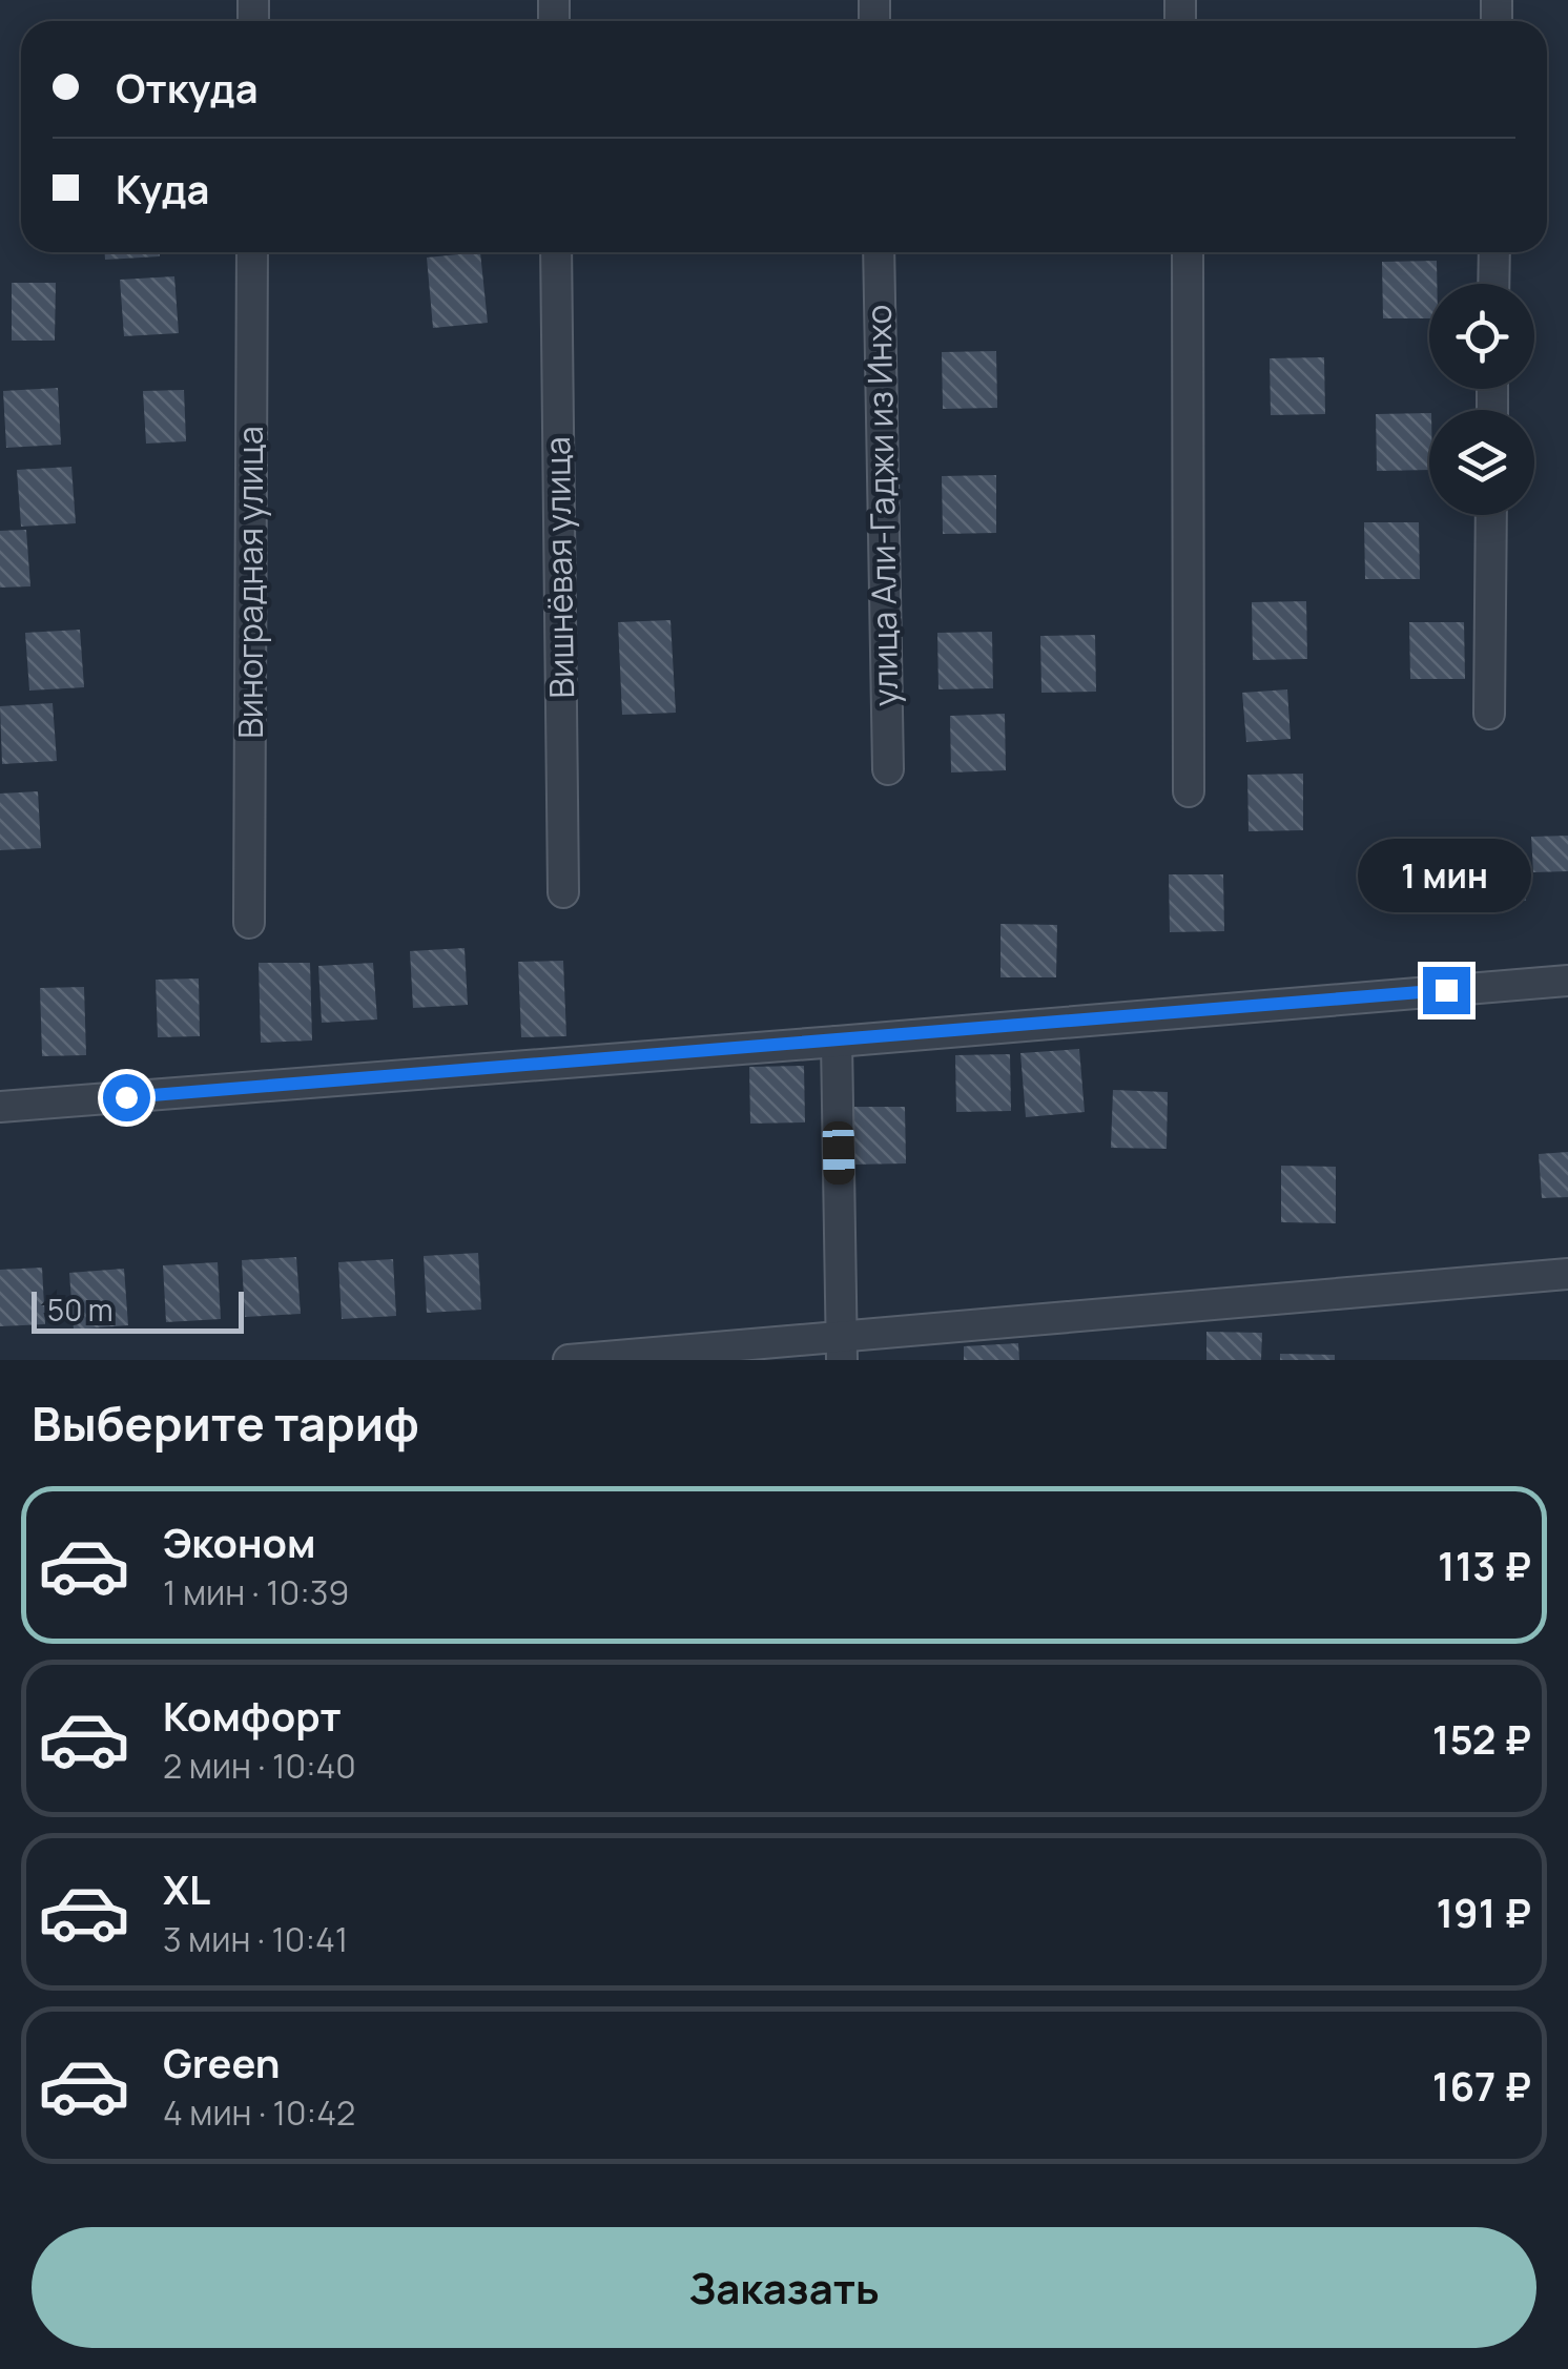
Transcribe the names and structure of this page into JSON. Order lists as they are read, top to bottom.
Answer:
{
  "streets": {
    "street": ["улица Али-Гаджи из Инхо", "Вишнёвая улица", "Виноградная улица"]
  },
  "scale_bar": "50 m",
  "page": {
    "banner": ["Откуда", "Куда"],
    "bubble": "1 мин",
    "scale": "50 m",
    "heading": "Выберите тариф",
    "list": [
      {
        "name": "Эконом",
        "note": "1 мин · 10:39",
        "value": "113 ₽"
      },
      {
        "name": "Комфорт",
        "note": "2 мин · 10:40",
        "value": "152 ₽"
      },
      {
        "name": "XL",
        "note": "3 мин · 10:41",
        "value": "191 ₽"
      },
      {
        "name": "Green",
        "note": "4 мин · 10:42",
        "value": "167 ₽"
      }
    ],
    "buttons": "Заказать"
  }
}
